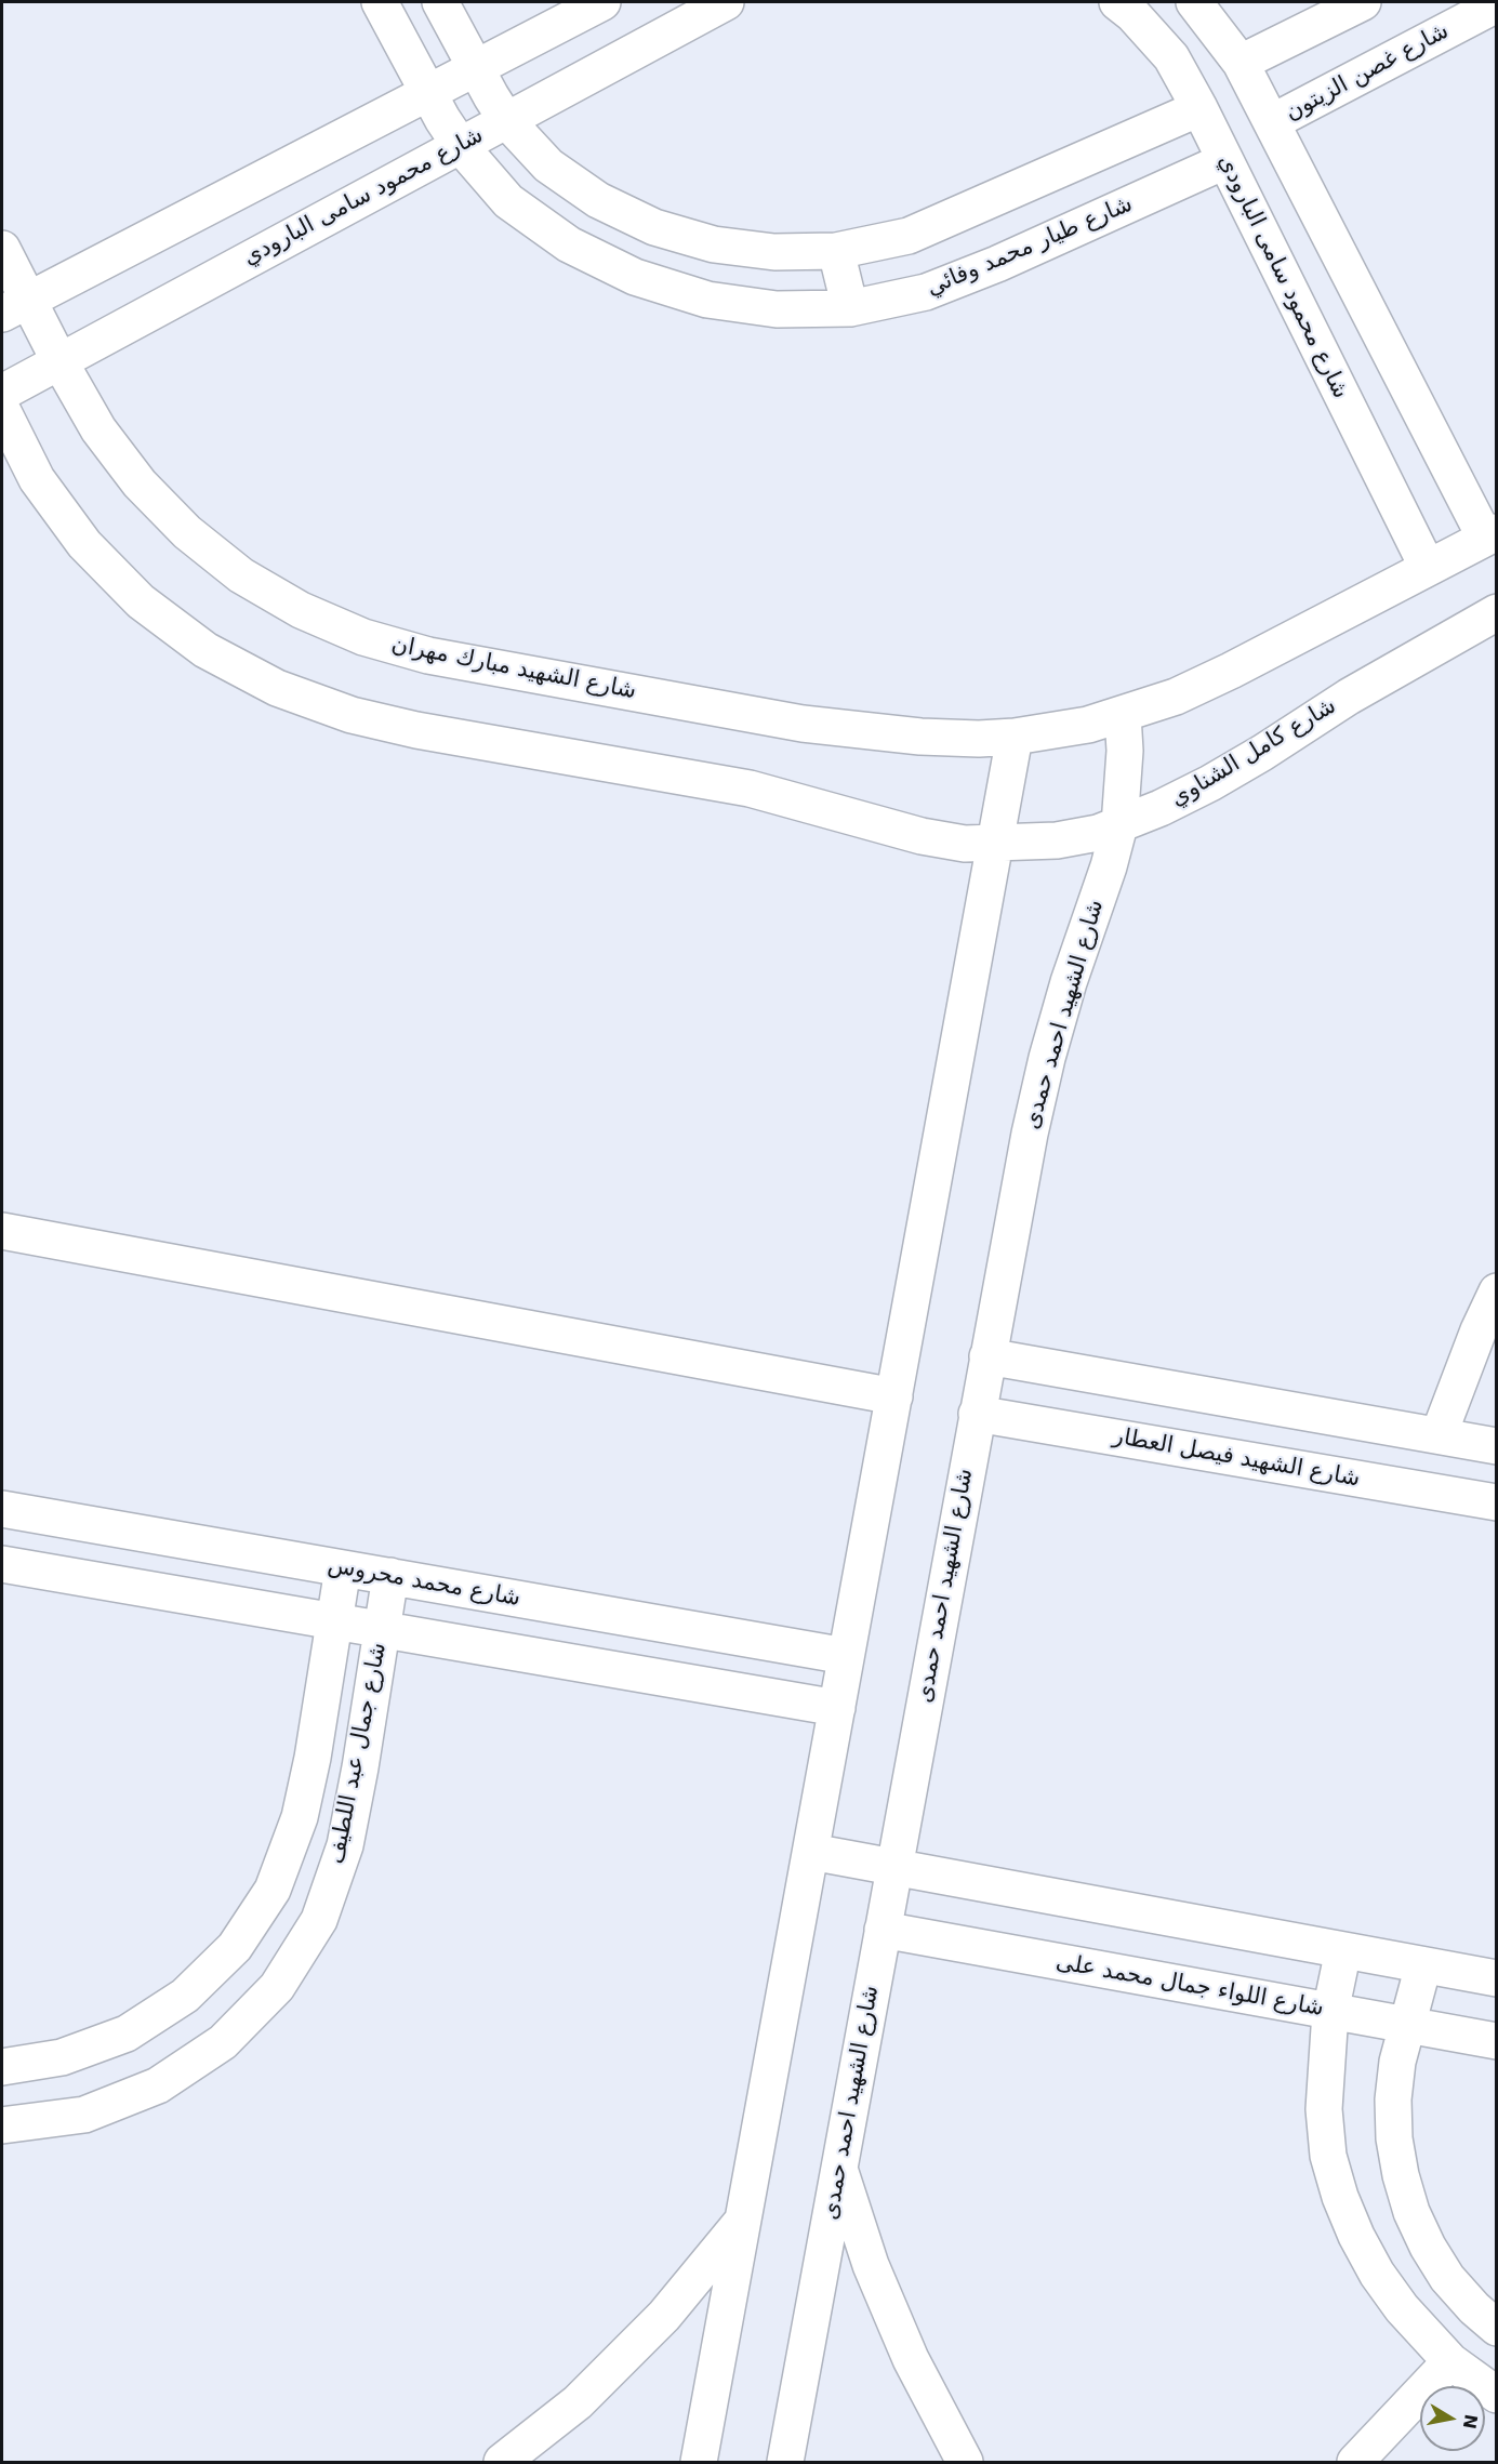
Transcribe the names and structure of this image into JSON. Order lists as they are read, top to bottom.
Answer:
{
  "streets": {
    "street": [
      "شارع غصن الزيتون",
      "شارع محمود سامى البارودي",
      "شارع طيار محمد وفائي",
      "شارع الشهيد مبارك مهران",
      "شارع كامل الشناوي",
      "شارع الشهيد احمد حمدى",
      "شارع الشهيد فيصل العطار",
      "شارع محمد محروس",
      "شارع جمال عبد اللطيف",
      "شارع اللواء جمال محمد على"
    ]
  },
  "crossings": [
    ["شارع محمود سامى البارودي", "شارع طيار محمد وفائي"],
    ["شارع محمود سامى البارودي", "شارع الشهيد مبارك مهران"],
    ["شارع كامل الشناوي", "شارع الشهيد احمد حمدى"],
    ["شارع الشهيد احمد حمدى", "شارع الشهيد فيصل العطار"],
    ["شارع الشهيد احمد حمدى", "شارع اللواء جمال محمد على"],
    ["شارع محمد محروس", "شارع جمال عبد اللطيف"]
  ],
  "north": "right"
}
